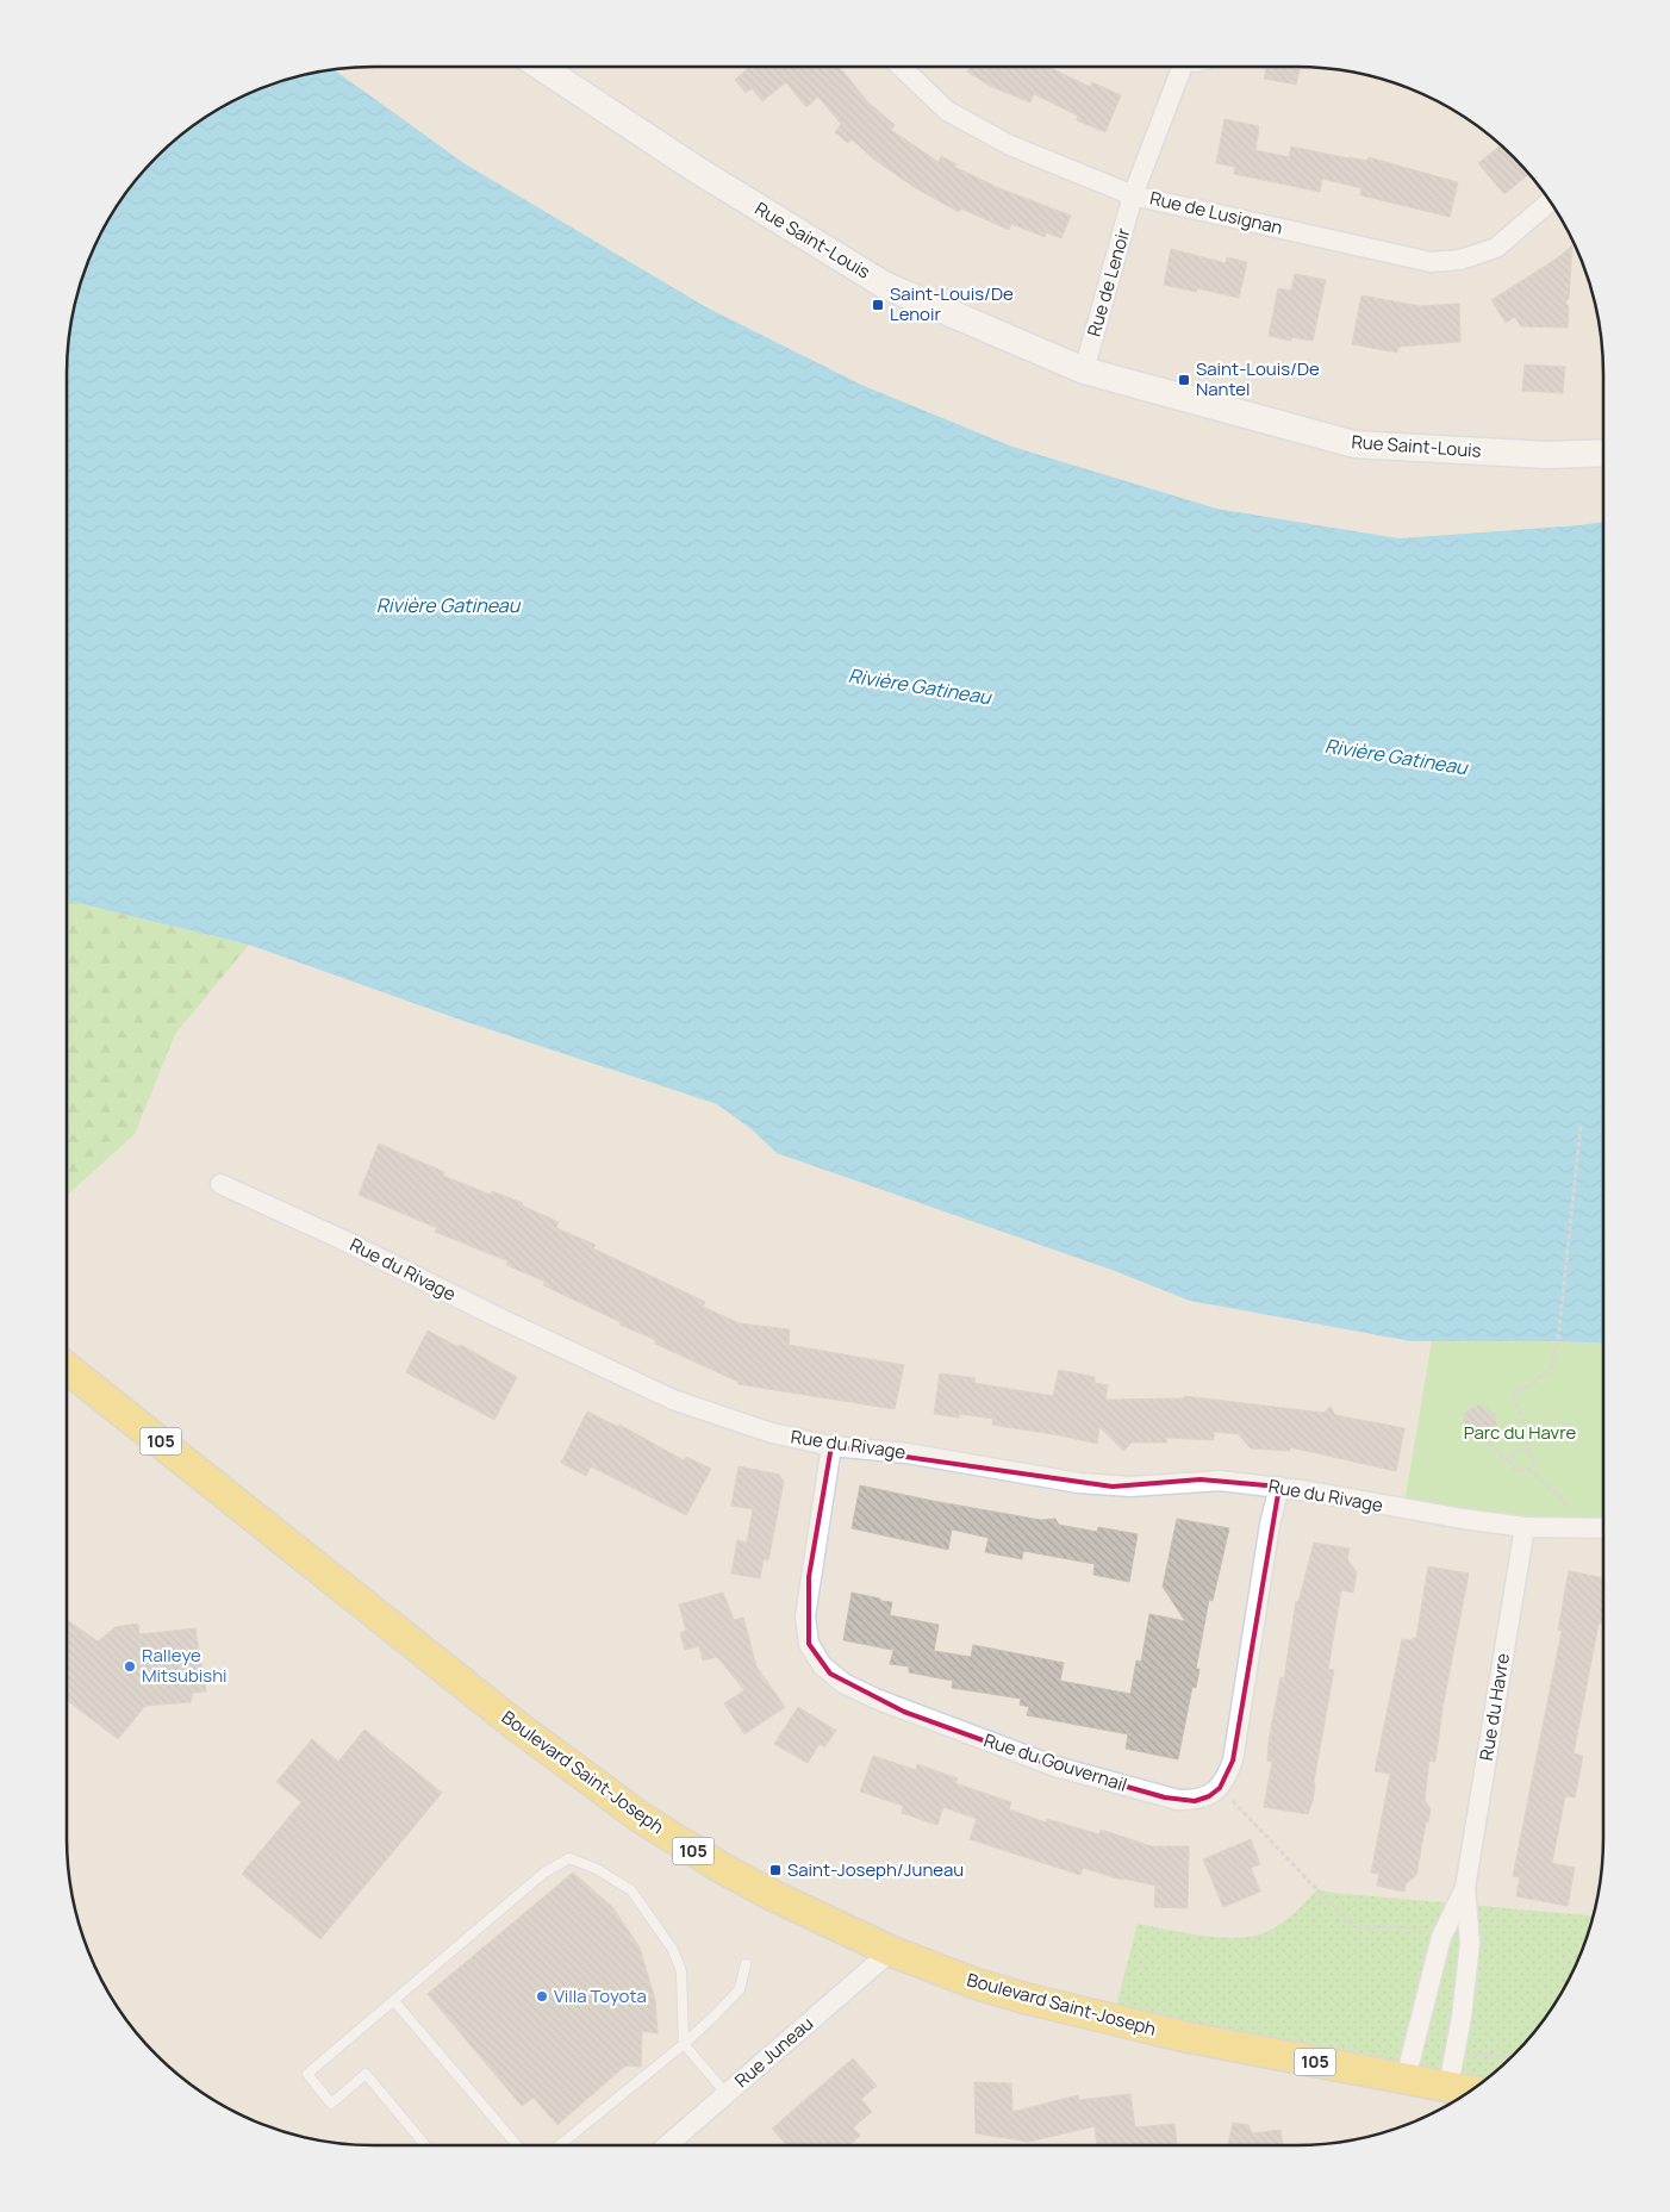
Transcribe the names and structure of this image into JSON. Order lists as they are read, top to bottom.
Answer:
{
  "streets": {
    "main road": ["Rue Saint-Louis", "105", "Boulevard Saint-Joseph"],
    "street": [
      "Rue de Lusignan",
      "Rue de Lenoir",
      "Rue du Rivage",
      "Rue du Havre",
      "Rue du Gouvernail",
      "Rue Juneau"
    ]
  },
  "crossings": [
    ["Rue de Lusignan", "Rue de Lenoir"],
    ["Rue Saint-Louis", "Rue de Lenoir"],
    ["Rue du Rivage", "Rue du Havre"],
    ["Rue du Rivage", "Rue du Gouvernail"],
    ["Rue du Havre", "Boulevard Saint-Joseph"],
    ["Boulevard Saint-Joseph", "Rue Juneau"]
  ],
  "water": ["Rivière Gatineau"],
  "parks": ["Parc du Havre"],
  "places": {
    "transit": ["Saint-Louis/De Lenoir", "Saint-Louis/De Nantel", "Saint-Joseph/Juneau"],
    "other": ["Ralleye Mitsubishi", "Villa Toyota"]
  }
}
